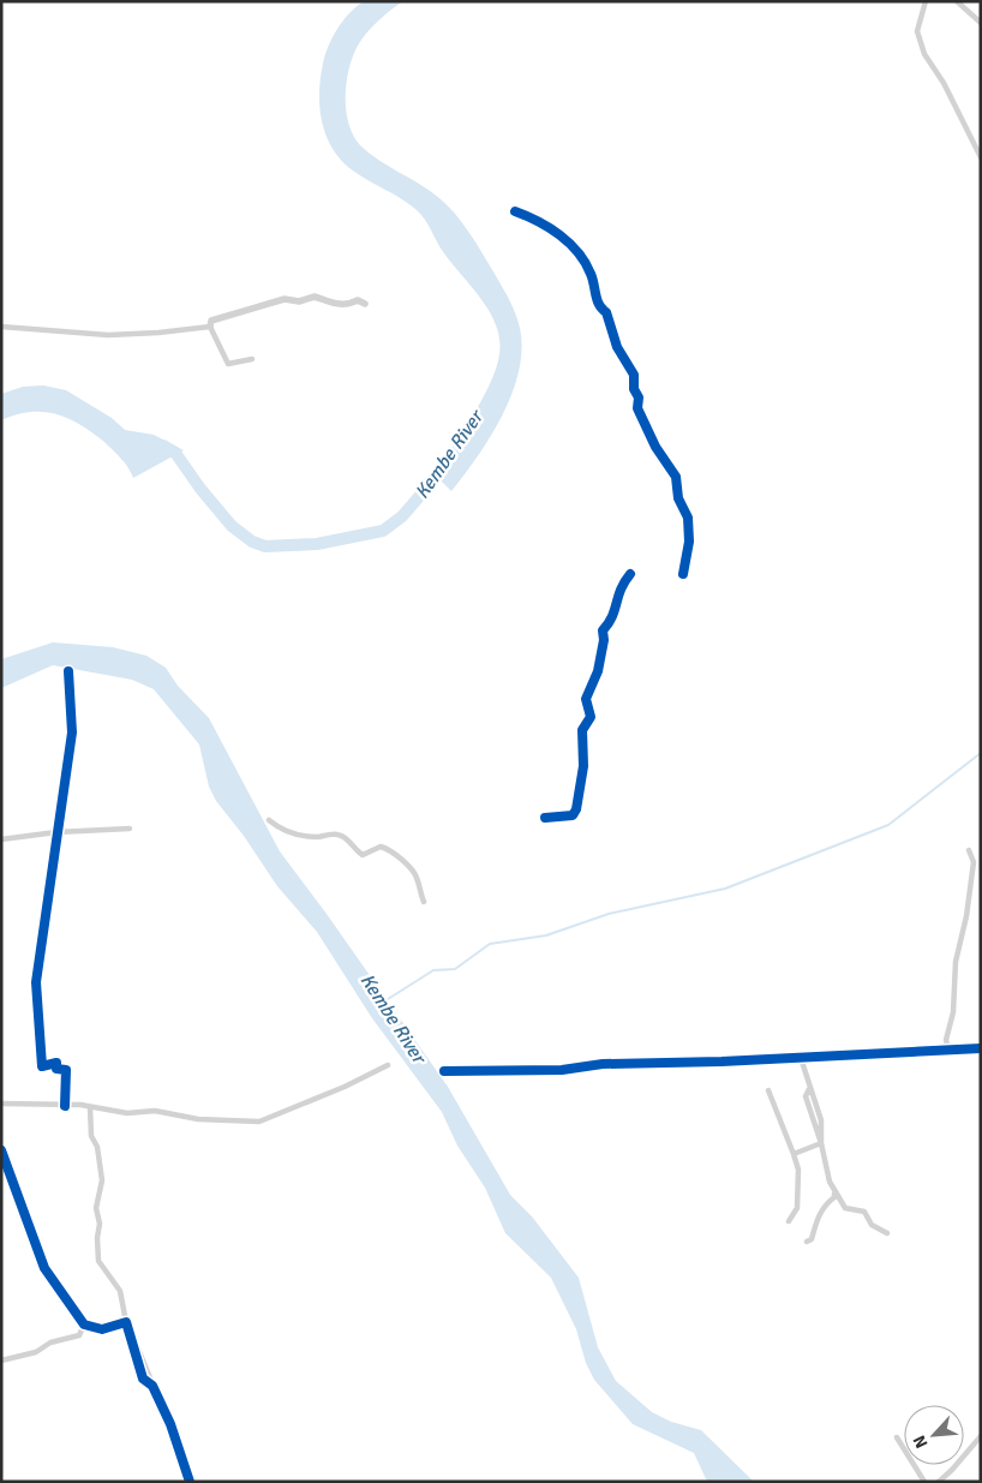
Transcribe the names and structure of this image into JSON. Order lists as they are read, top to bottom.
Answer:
{
  "water": ["Kembe River"],
  "north": "bottom left"
}
